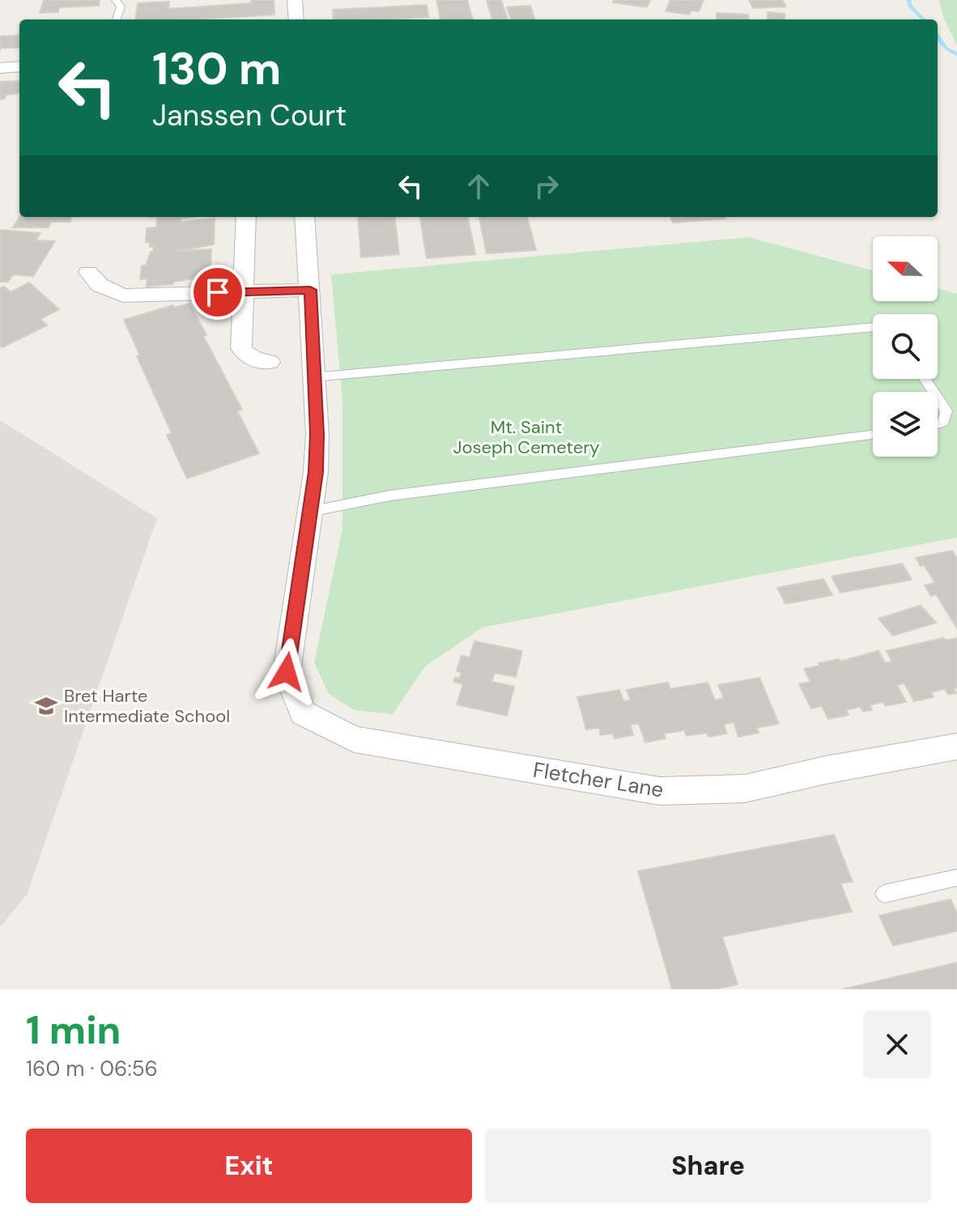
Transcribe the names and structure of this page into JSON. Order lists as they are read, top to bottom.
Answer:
{
  "streets": {
    "street": ["Fletcher Lane"]
  },
  "parks": ["Mt. Saint Joseph Cemetery"],
  "places": {
    "school or university": ["Bret Harte Intermediate School"]
  },
  "north": "left",
  "page": {
    "turn": ["130 m", "Janssen Court"],
    "heading": ["1 min", "160 m · 06:56"],
    "buttons": ["Exit", "Share"]
  }
}
